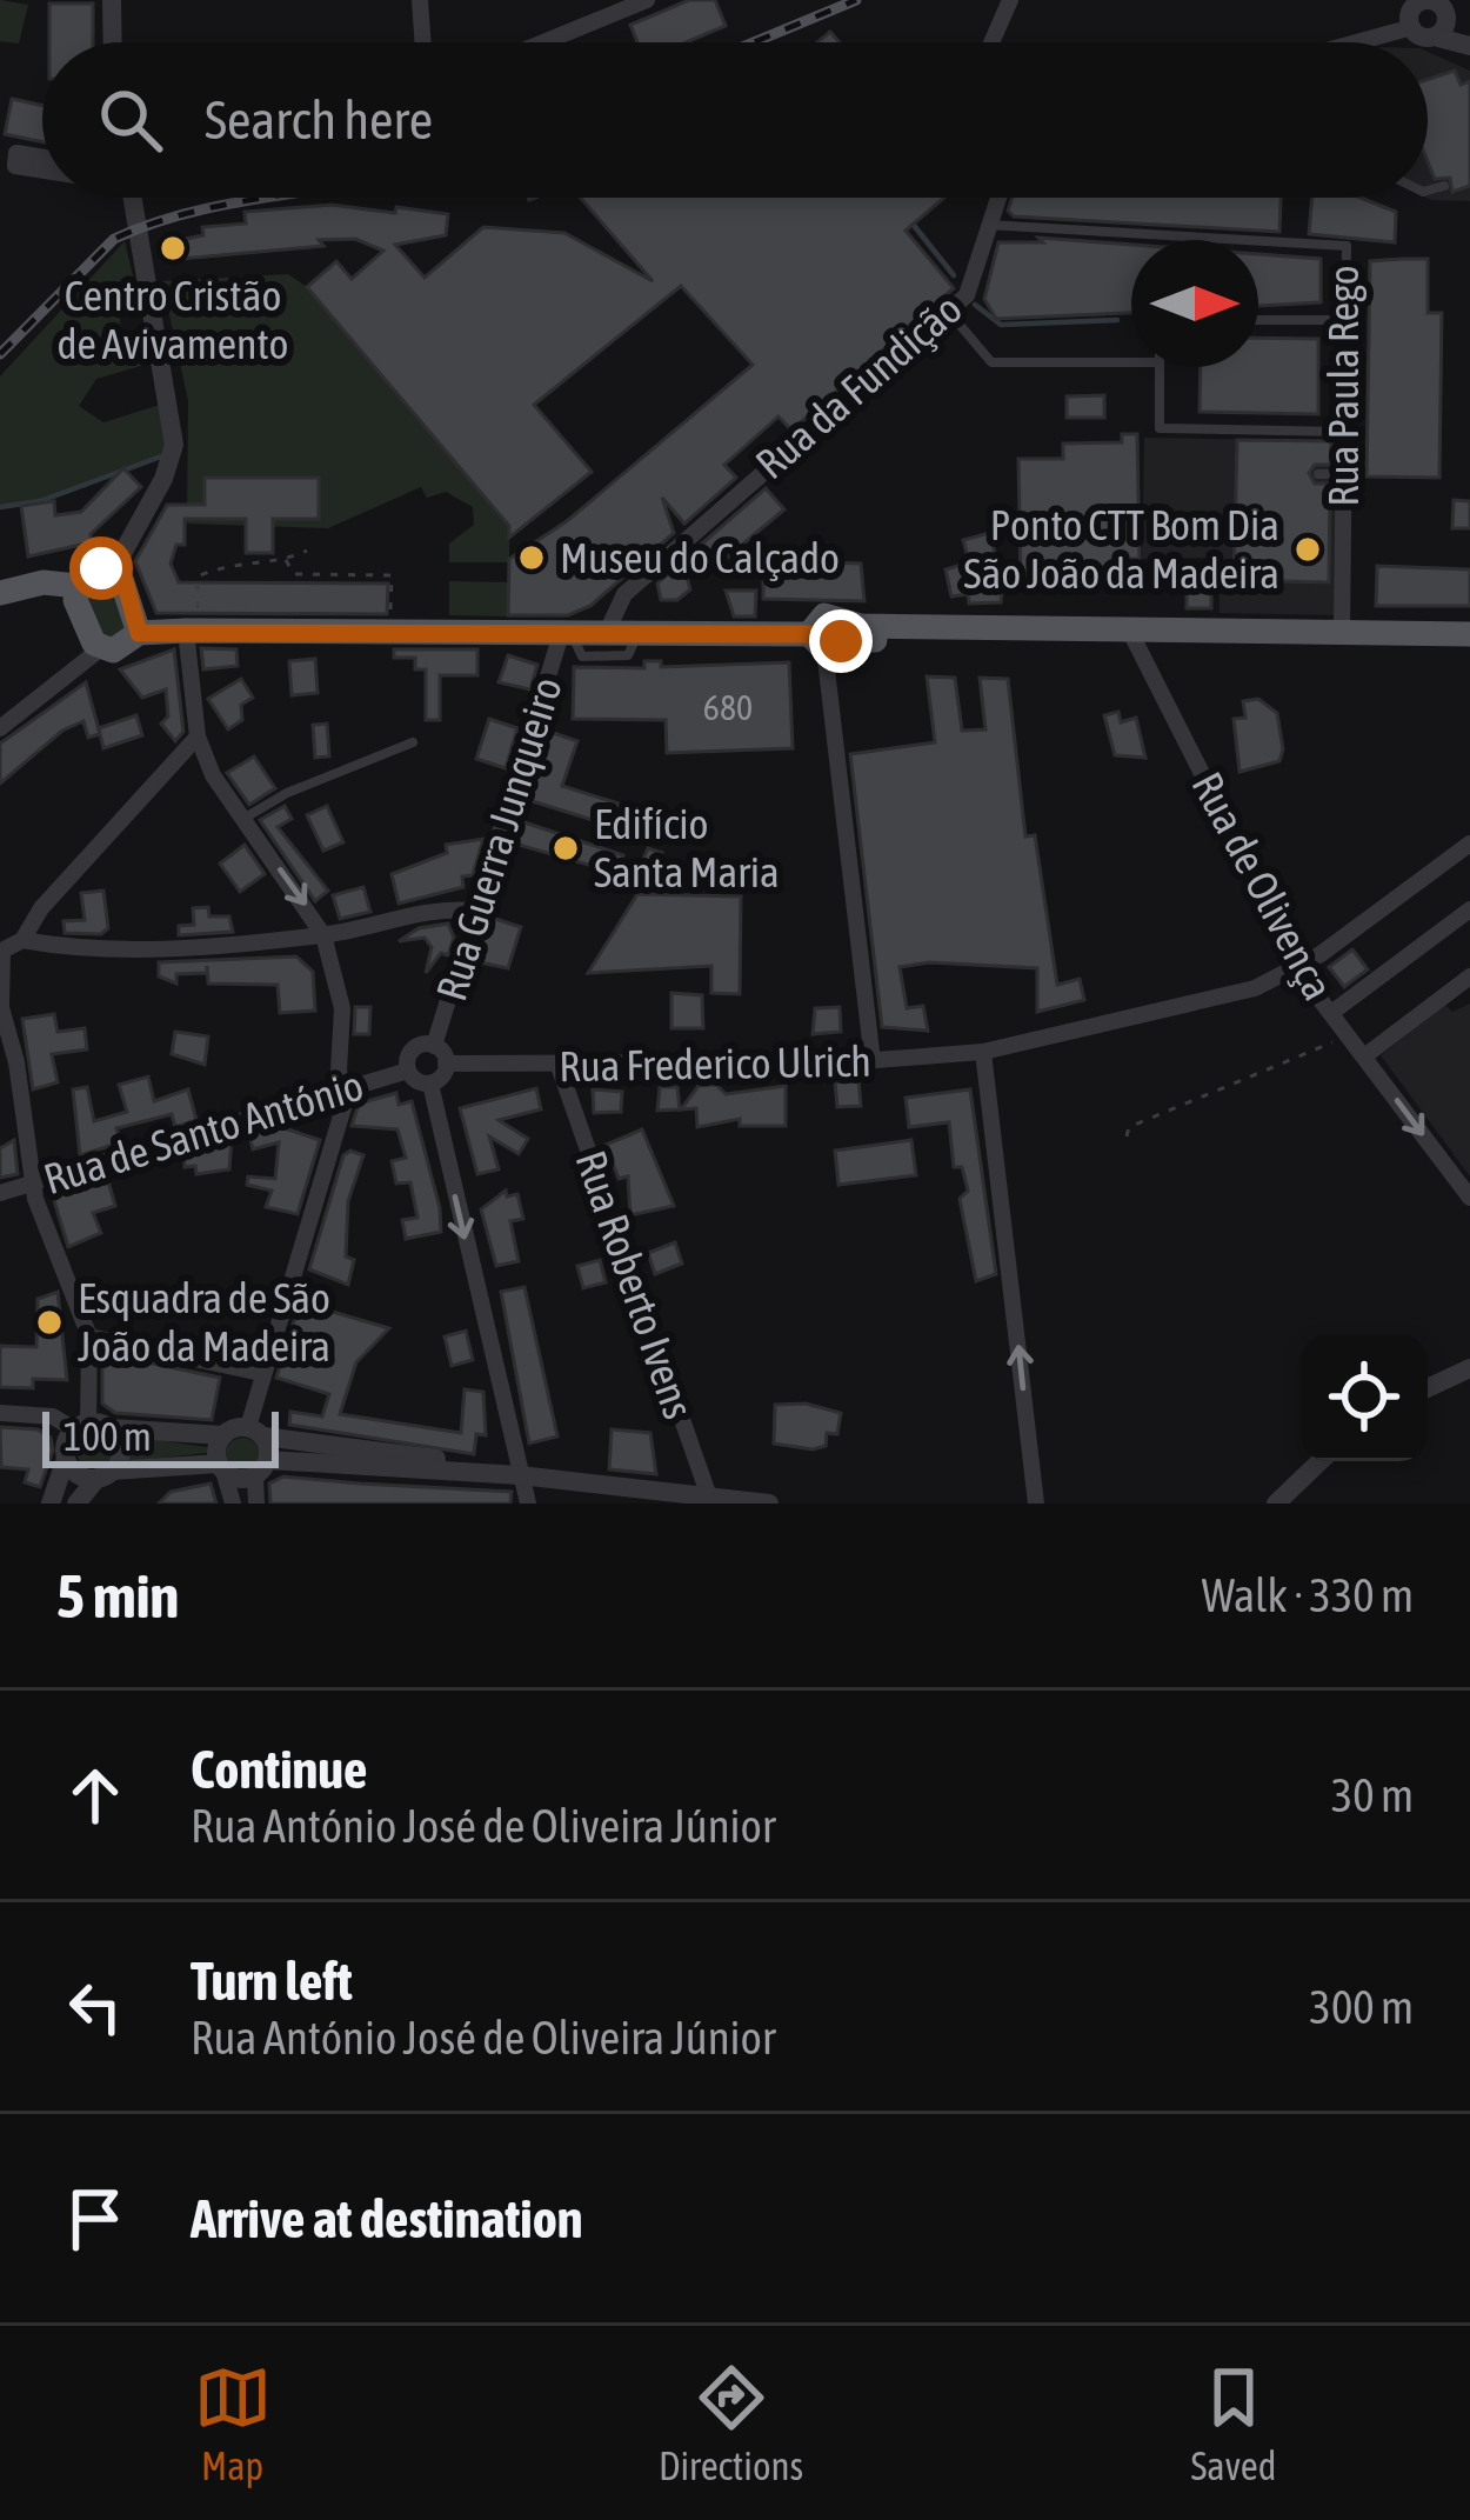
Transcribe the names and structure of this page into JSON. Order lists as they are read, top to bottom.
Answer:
{
  "streets": {
    "street": [
      "Rua da Fundição",
      "Rua Paula Rego",
      "Rua Guerra Junqueiro",
      "Rua de Olivença",
      "Rua Frederico Ulrich",
      "Rua de Santo António",
      "Rua Roberto Ivens"
    ]
  },
  "crossings": [
    ["Rua da Fundição", "Rua Paula Rego"],
    ["Rua Guerra Junqueiro", "Rua Frederico Ulrich"],
    ["Rua Guerra Junqueiro", "Rua de Santo António"],
    ["Rua de Olivença", "Rua Frederico Ulrich"],
    ["Rua Frederico Ulrich", "Rua de Santo António"],
    ["Rua Frederico Ulrich", "Rua Roberto Ivens"]
  ],
  "places": [
    "Centro Cristão de Avivamento",
    "Ponto CTT Bom Dia São João da Madeira",
    "Museu do Calçado",
    "Edifício Santa Maria",
    "Esquadra de São João da Madeira"
  ],
  "house_numbers": ["680"],
  "scale_bar": "100 m",
  "north": "right",
  "page": {
    "search": "Search here",
    "scale": "100 m",
    "heading": ["5 min", "Walk · 330 m"],
    "list": [
      ["Continue", "Rua António José de Oliveira Júnior", "30 m"],
      ["Turn left", "Rua António José de Oliveira Júnior", "300 m"],
      "Arrive at destination"
    ],
    "nav": ["Map", "Directions", "Saved"]
  }
}
